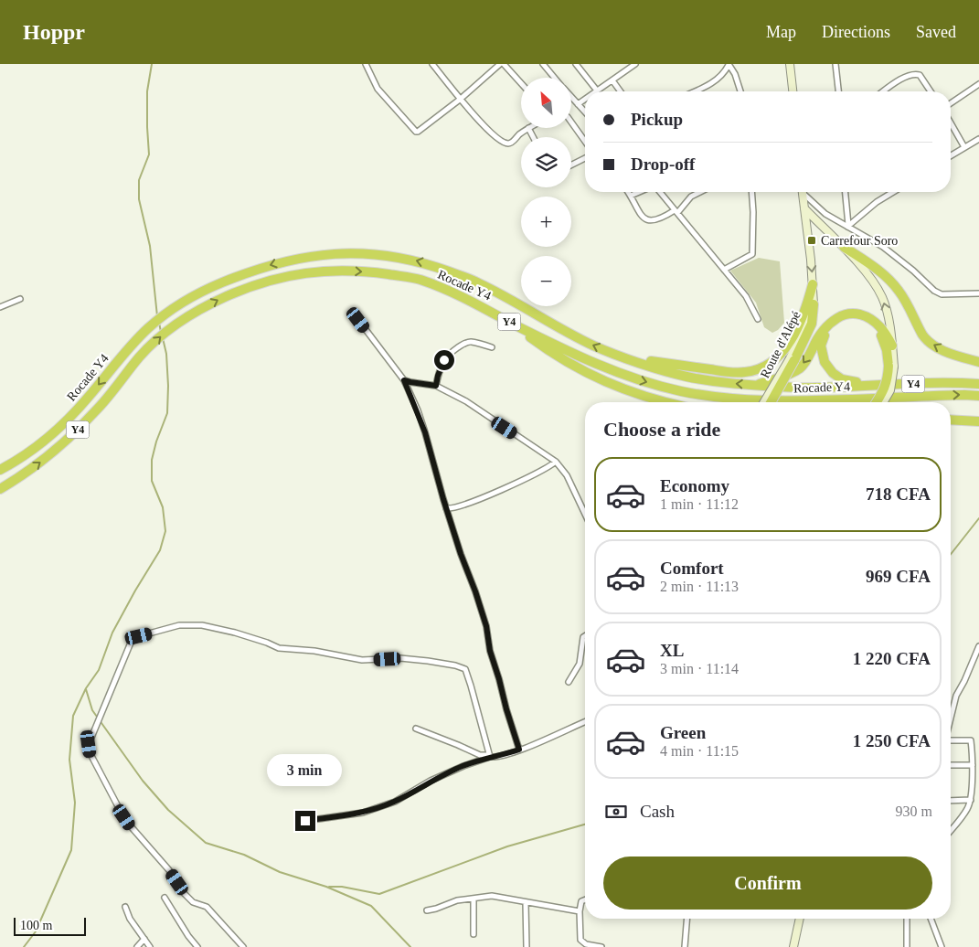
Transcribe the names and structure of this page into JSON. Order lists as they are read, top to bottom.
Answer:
{
  "streets": {
    "highway": ["Rocade Y4", "Y4"],
    "main road": ["Route d'Alépé"]
  },
  "places": {
    "transit": ["Carrefour Soro"]
  },
  "scale_bar": "100 m",
  "north": "top left",
  "page": {
    "header": "Hoppr",
    "nav": ["Map", "Directions", "Saved"],
    "map_buttons": ["+", "−"],
    "banner": ["Pickup", "Drop-off"],
    "heading": "Choose a ride",
    "list": [
      {
        "name": "Economy",
        "note": "1 min · 11:12",
        "value": "718 CFA"
      },
      {
        "name": "Comfort",
        "note": "2 min · 11:13",
        "value": "969 CFA"
      },
      {
        "name": "XL",
        "note": "3 min · 11:14",
        "value": "1 220 CFA"
      },
      {
        "name": "Green",
        "note": "4 min · 11:15",
        "value": "1 250 CFA"
      }
    ],
    "bubble": "3 min",
    "pay": ["Cash", "930 m"],
    "buttons": "Confirm",
    "scale": "100 m"
  }
}
